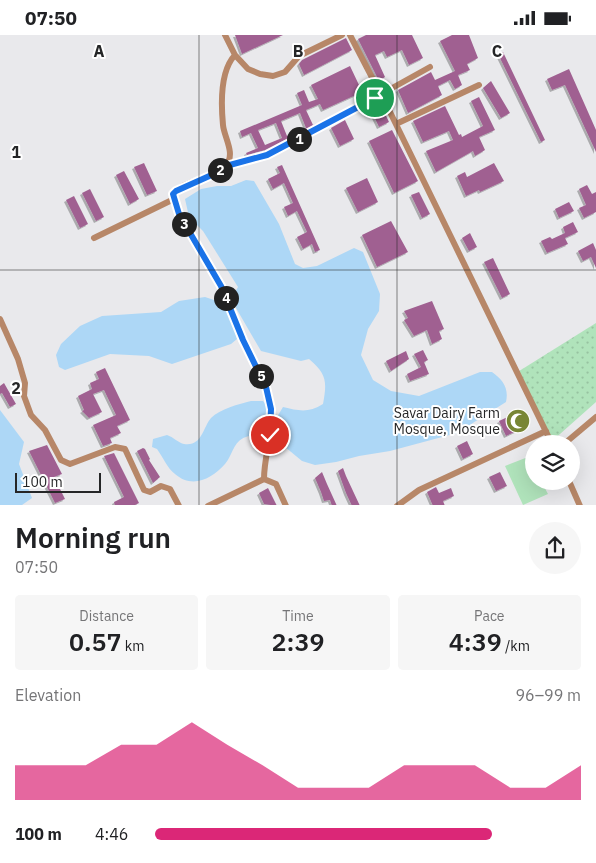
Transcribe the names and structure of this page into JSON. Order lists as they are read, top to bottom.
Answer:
{
  "places": {
    "mosque": ["Savar Dairy Farm Mosque, Mosque"]
  },
  "scale_bar": "100 m",
  "page": {
    "status": "07:50",
    "pins": [
      "1",
      "2",
      "3",
      "4",
      "5"
    ],
    "scale": "100 m",
    "heading": ["Morning run", "07:50"],
    "stats": [
      ["Distance", "0.57 km"],
      ["Time", "2:39"],
      ["Pace", "4:39 /km"]
    ],
    "chart": ["Elevation", "96–99 m"],
    "list": [
      {
        "name": "100 m",
        "note": "4:46"
      }
    ]
  },
  "grid": {
    "columns": ["A", "B", "C"],
    "rows": ["1", "2"]
  }
}
